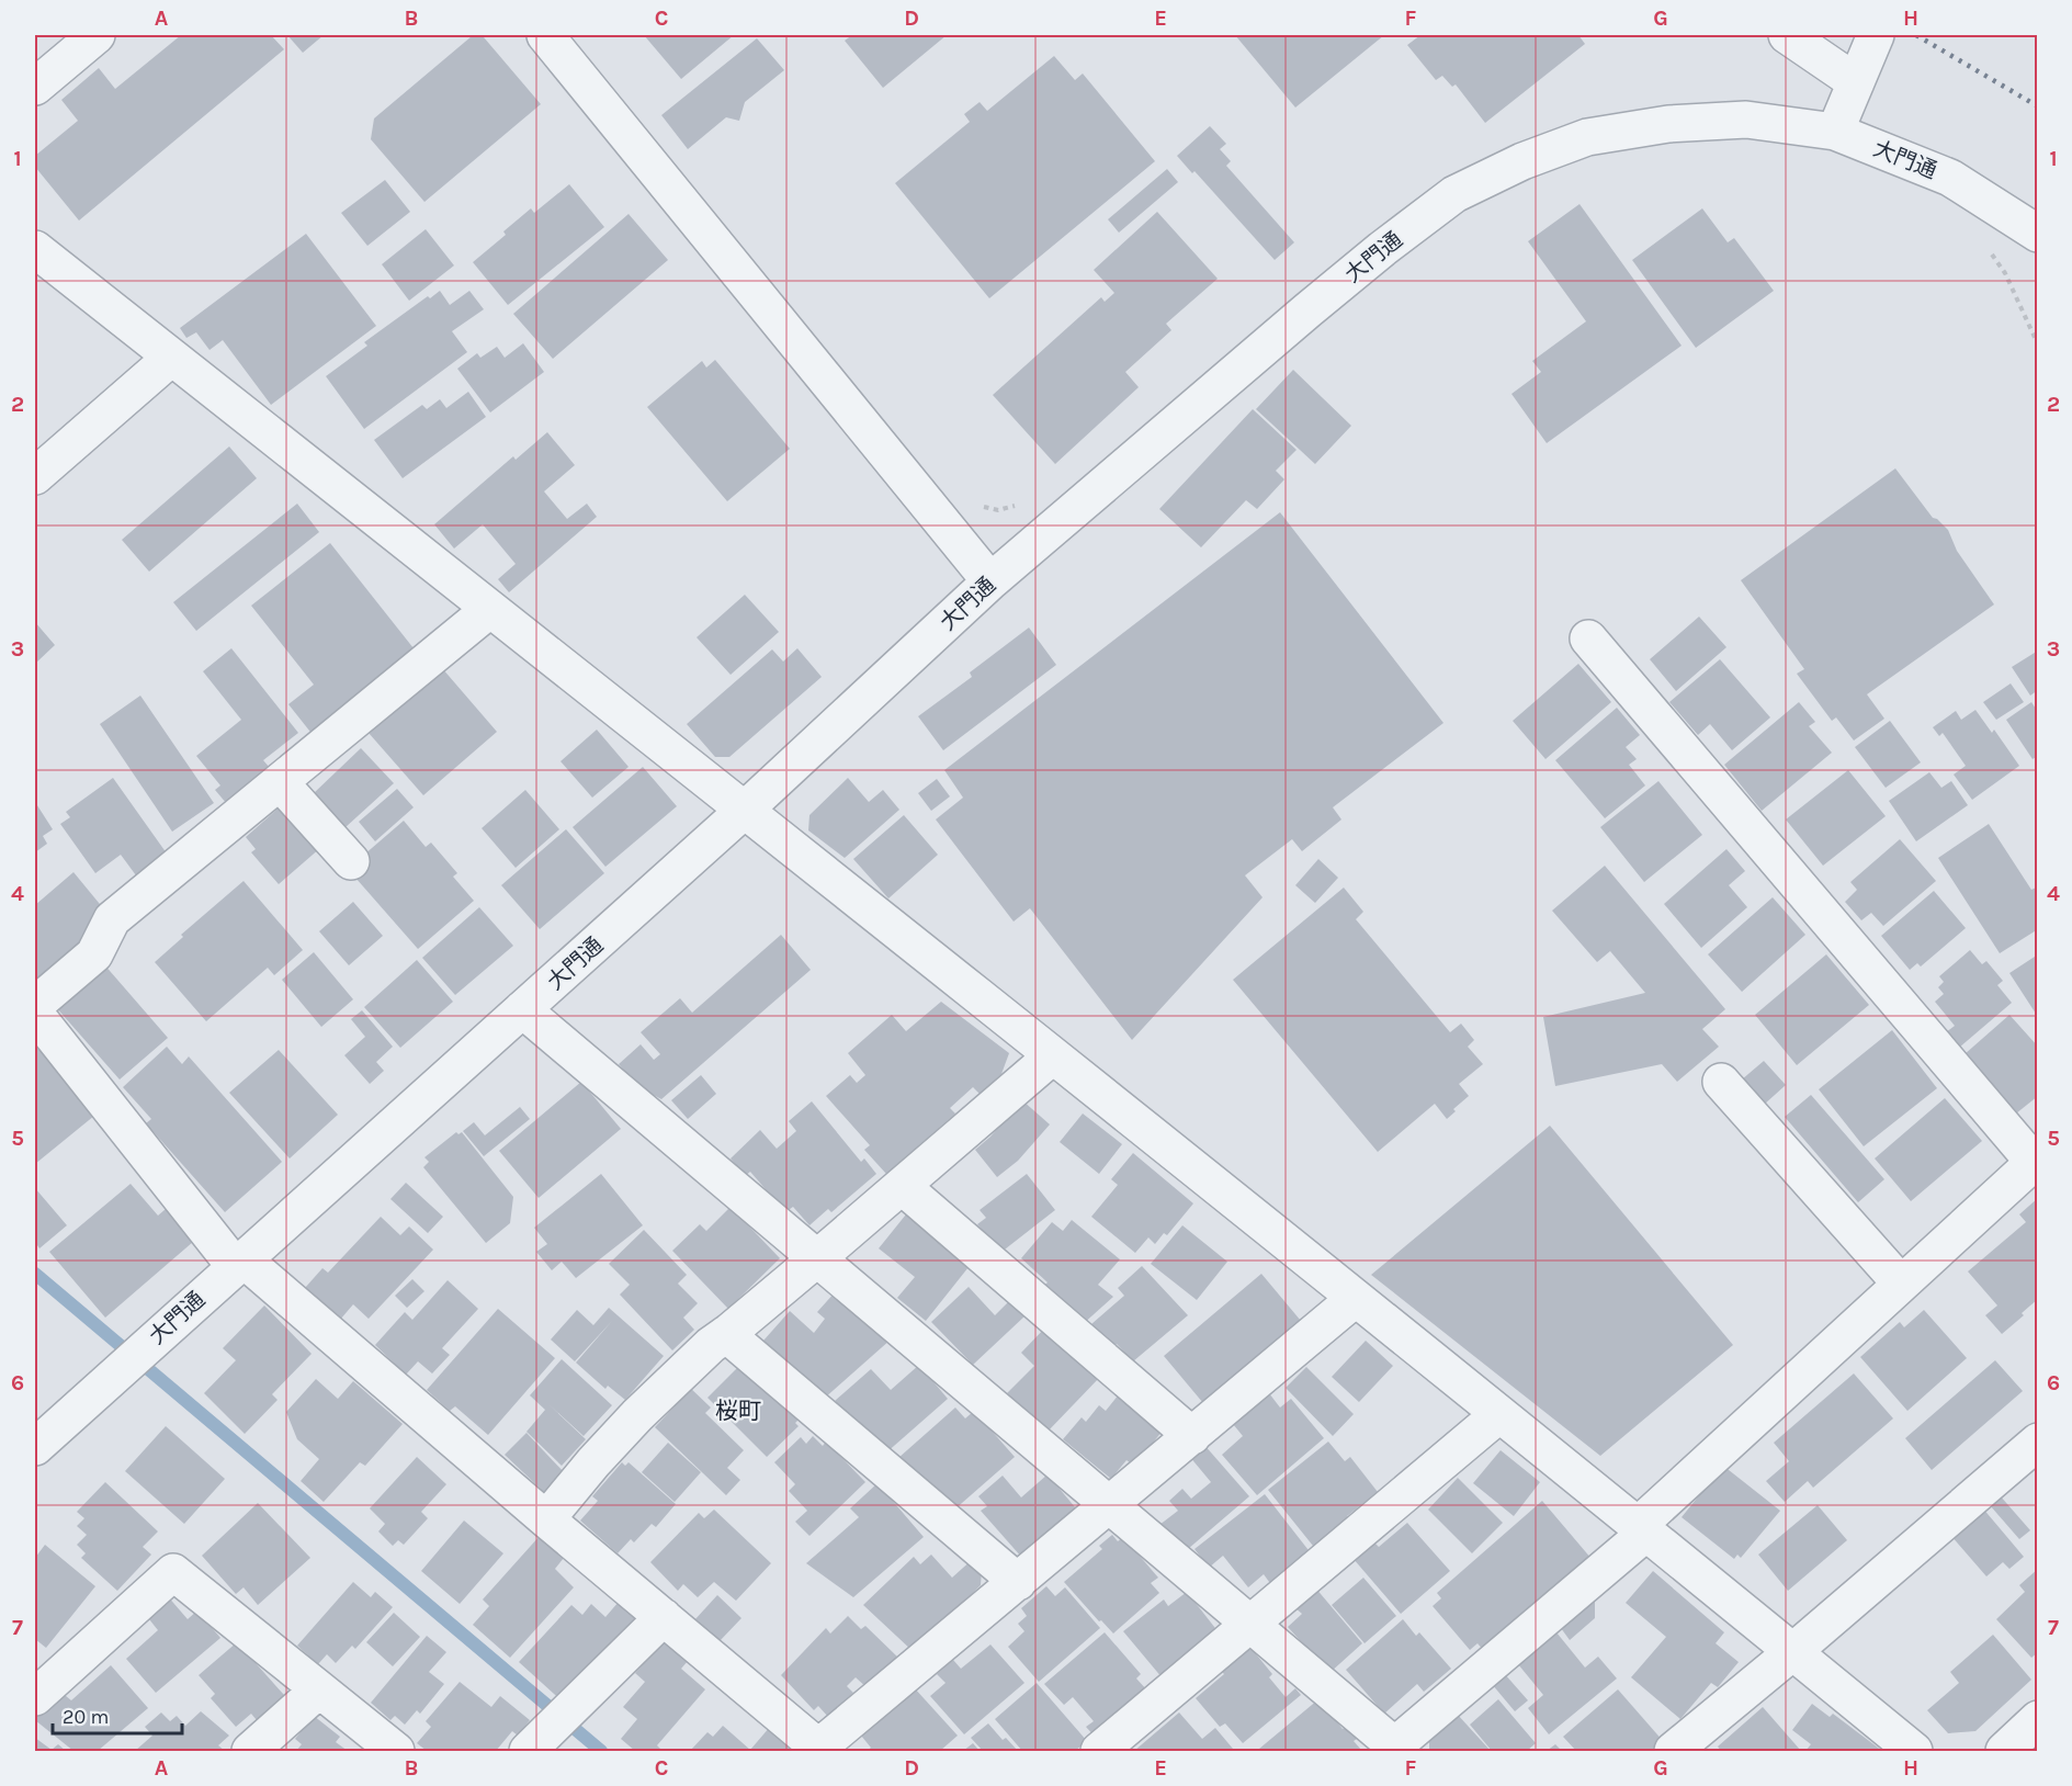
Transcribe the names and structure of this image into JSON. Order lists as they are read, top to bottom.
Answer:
{
  "streets": {
    "street": ["大門通"]
  },
  "districts": ["桜町"],
  "scale_bar": "20 m",
  "grid": {
    "columns": [
      "A",
      "B",
      "C",
      "D",
      "E",
      "F",
      "G",
      "H"
    ],
    "rows": [
      "1",
      "2",
      "3",
      "4",
      "5",
      "6",
      "7"
    ]
  }
}
